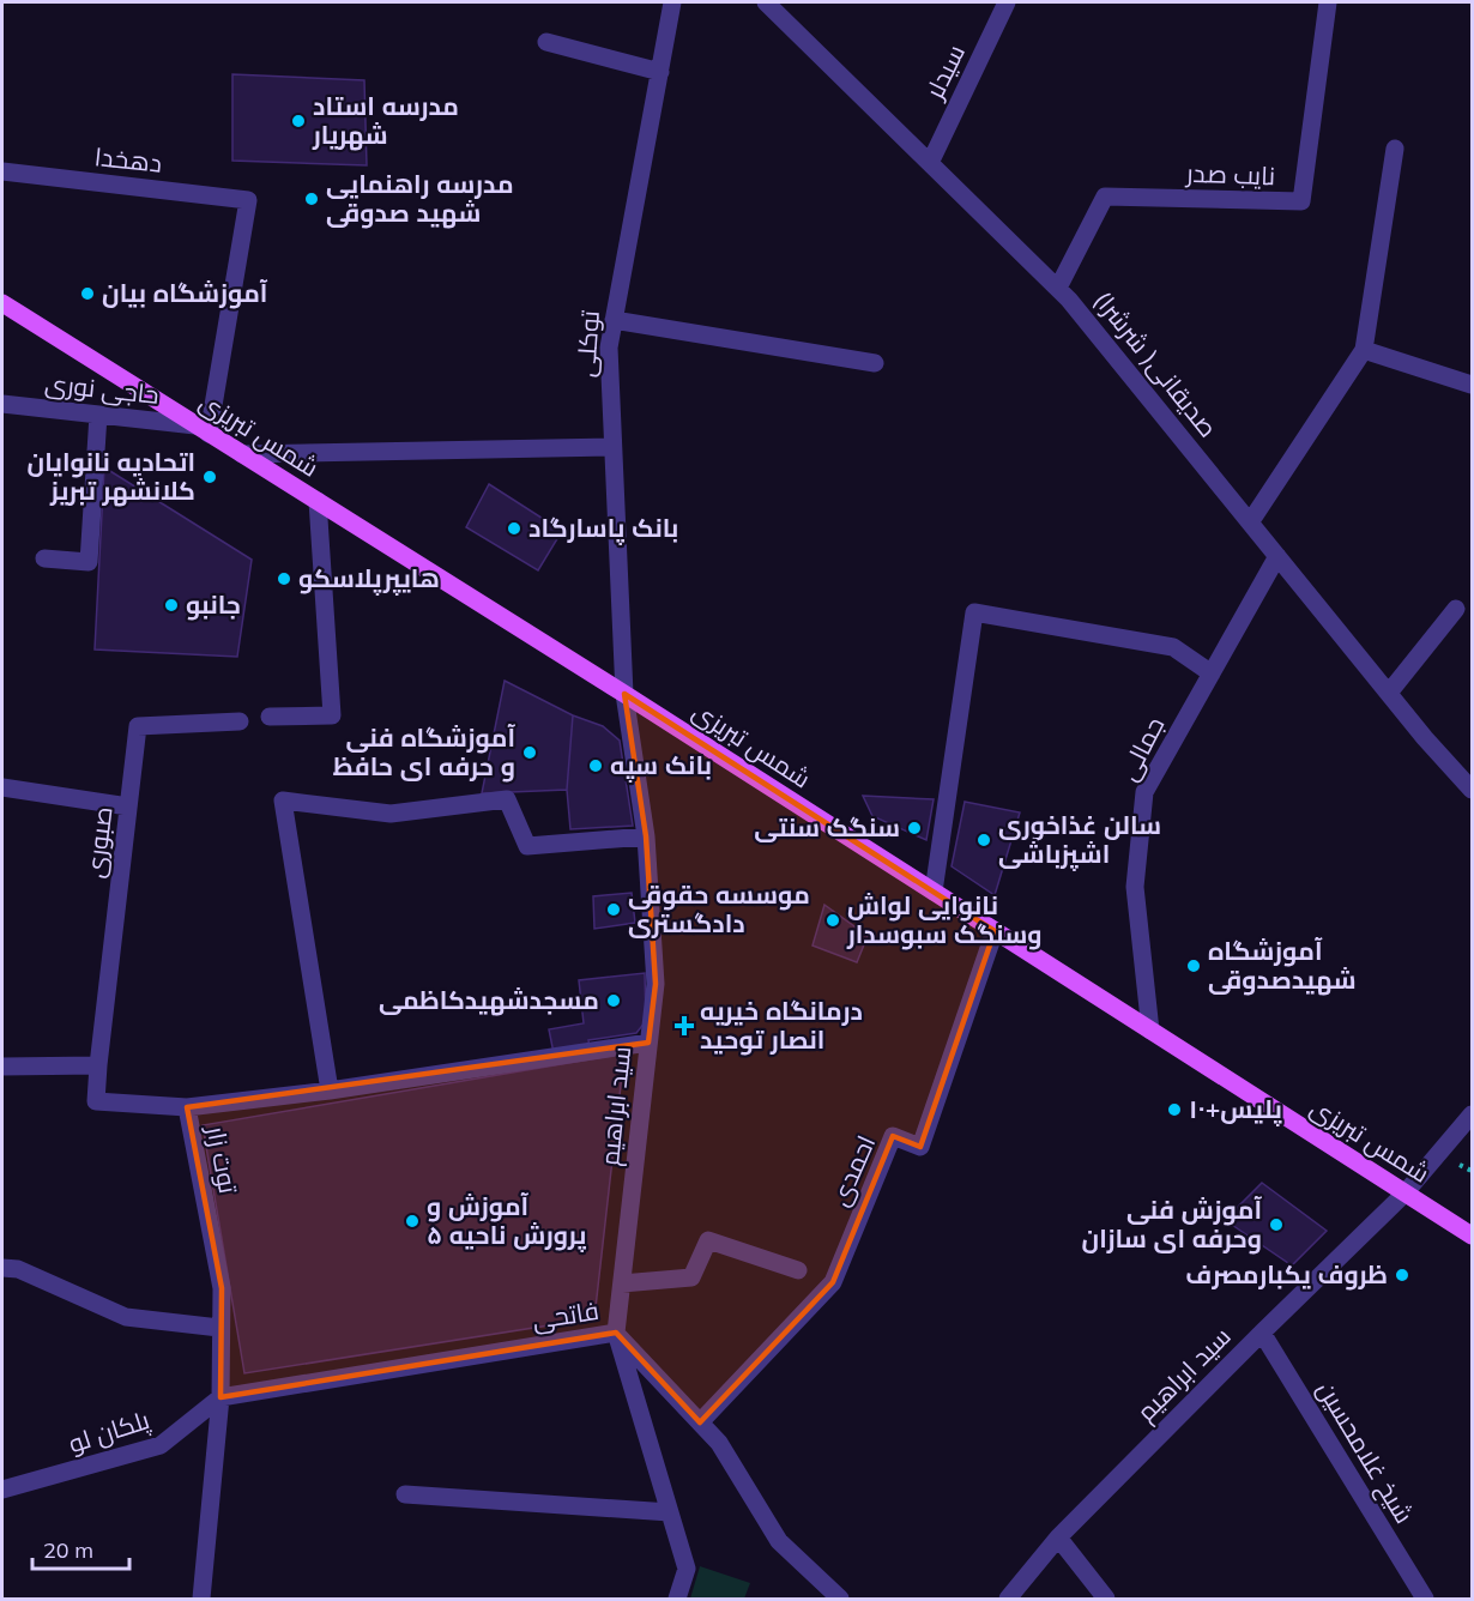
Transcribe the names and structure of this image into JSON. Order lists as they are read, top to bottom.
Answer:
{
  "streets": {
    "main road": ["شمس تبریزی"],
    "street": [
      "سیدلر",
      "دهخدا",
      "نایب صدر",
      "توکلی",
      "(شرشرا )صدیقانی",
      "حاجی نوری",
      "جمالی",
      "صبوری",
      "سید ابراهیم",
      "توت زار",
      "احمدی",
      "فاتحی",
      "پلکان لو",
      "شیخ غلامحسین"
    ]
  },
  "crossings": [
    ["سیدلر", "(شرشرا )صدیقانی"],
    ["دهخدا", "حاجی نوری"],
    ["دهخدا", "شمس تبریزی"],
    ["نایب صدر", "(شرشرا )صدیقانی"],
    ["توکلی", "شمس تبریزی"],
    ["توکلی", "سید ابراهیم"],
    ["(شرشرا )صدیقانی", "جمالی"],
    ["حاجی نوری", "شمس تبریزی"],
    ["شمس تبریزی", "جمالی"],
    ["شمس تبریزی", "سید ابراهیم"],
    ["شمس تبریزی", "احمدی"],
    ["صبوری", "توت زار"],
    ["سید ابراهیم", "توت زار"],
    ["سید ابراهیم", "فاتحی"],
    ["سید ابراهیم", "شیخ غلامحسین"],
    ["توت زار", "فاتحی"],
    ["توت زار", "پلکان لو"],
    ["احمدی", "فاتحی"],
    ["فاتحی", "پلکان لو"]
  ],
  "places": {
    "other": [
      "مدرسه استاد شهریار",
      "مدرسه راهنمایی شهید صدوقی",
      "آموزشگاه بیان",
      "اتحادیه نانوایان کلانشهر تبریز",
      "بانک پاسارگاد",
      "هایپرپلاسکو",
      "جانبو",
      "آموزشگاه فنی و حرفه ای حافظ",
      "بانک سپه",
      "سنگک سنتی",
      "سالن غذاخوری اشپزباشی",
      "موسسه حقوقی دادگستری",
      "نانوایی لواش وسنگک سبوسدار",
      "آموزشگاه شهیدصدوقی",
      "مسجدشهیدکاظمی",
      "پلیس+۱۰",
      "آموزش و پرورش ناحیه ۵",
      "آموزش فنی وحرفه ای سازان",
      "ظروف یکبارمصرف"
    ],
    "health": ["درمانگاه خیریه انصار توحید"]
  },
  "scale_bar": "20 m"
}
